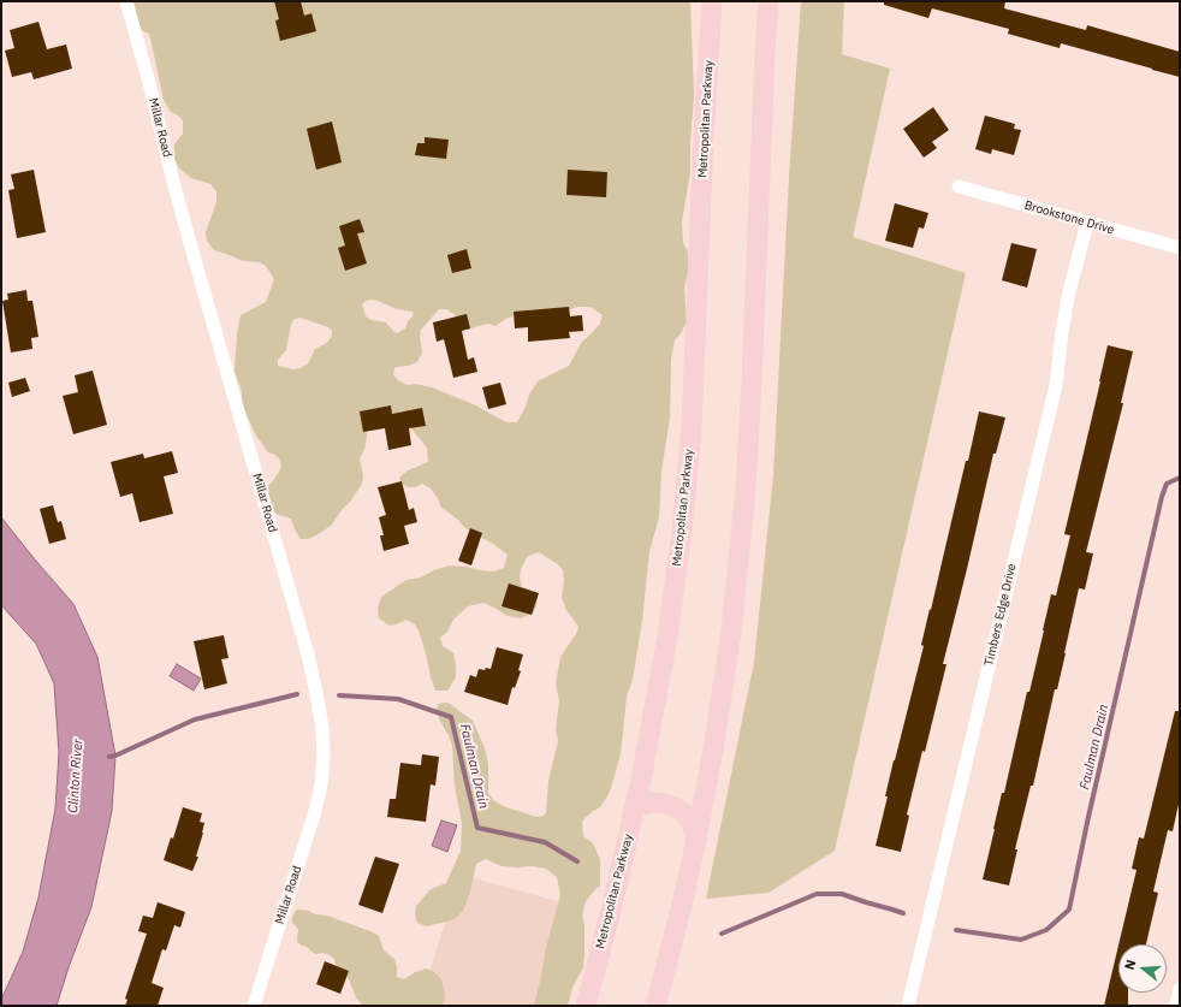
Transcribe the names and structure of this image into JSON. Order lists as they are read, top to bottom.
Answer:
{
  "streets": {
    "main road": ["Metropolitan Parkway"],
    "street": ["Millar Road", "Brookstone Drive", "Timbers Edge Drive"]
  },
  "crossings": [
    ["Brookstone Drive", "Timbers Edge Drive"]
  ],
  "water": ["Faulman Drain", "Clinton River"],
  "north": "left"
}
